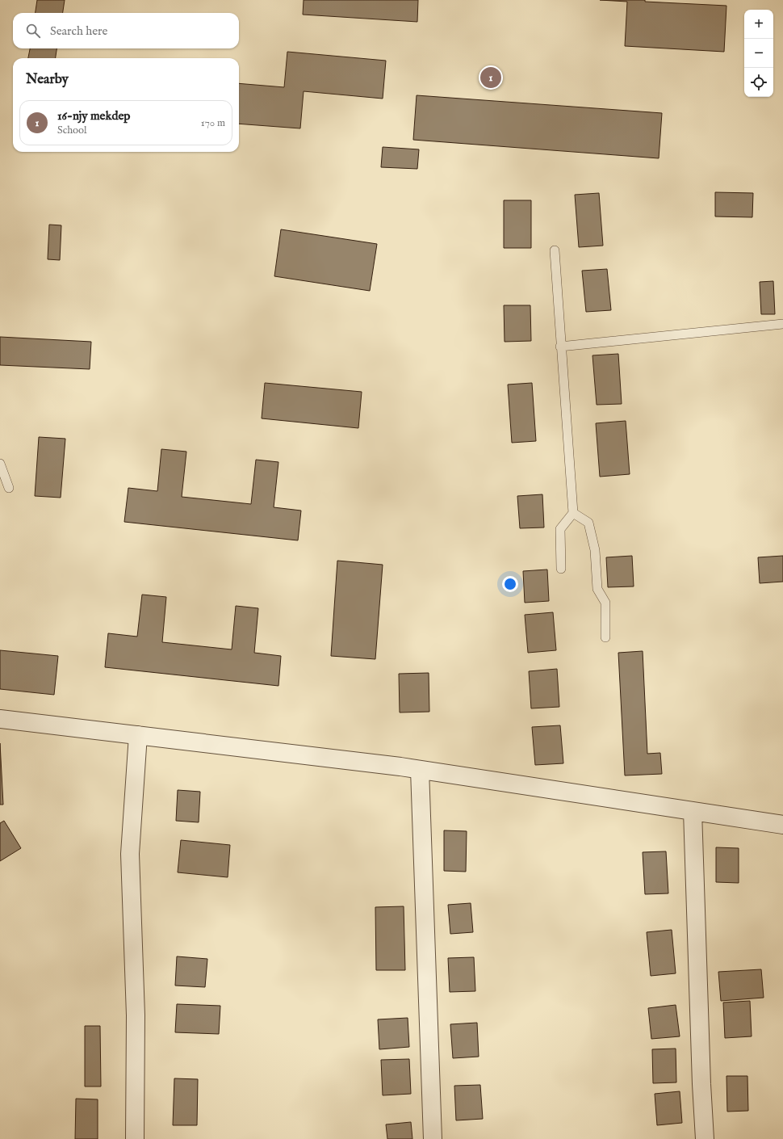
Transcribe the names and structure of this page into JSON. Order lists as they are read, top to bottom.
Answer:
{
  "page": {
    "map_buttons": ["+", "−"],
    "search": "Search here",
    "heading": "Nearby",
    "pins": "1",
    "list": [
      {
        "mark": "1",
        "name": "16-njy mekdep",
        "note": "School",
        "value": "170 m"
      }
    ]
  }
}
